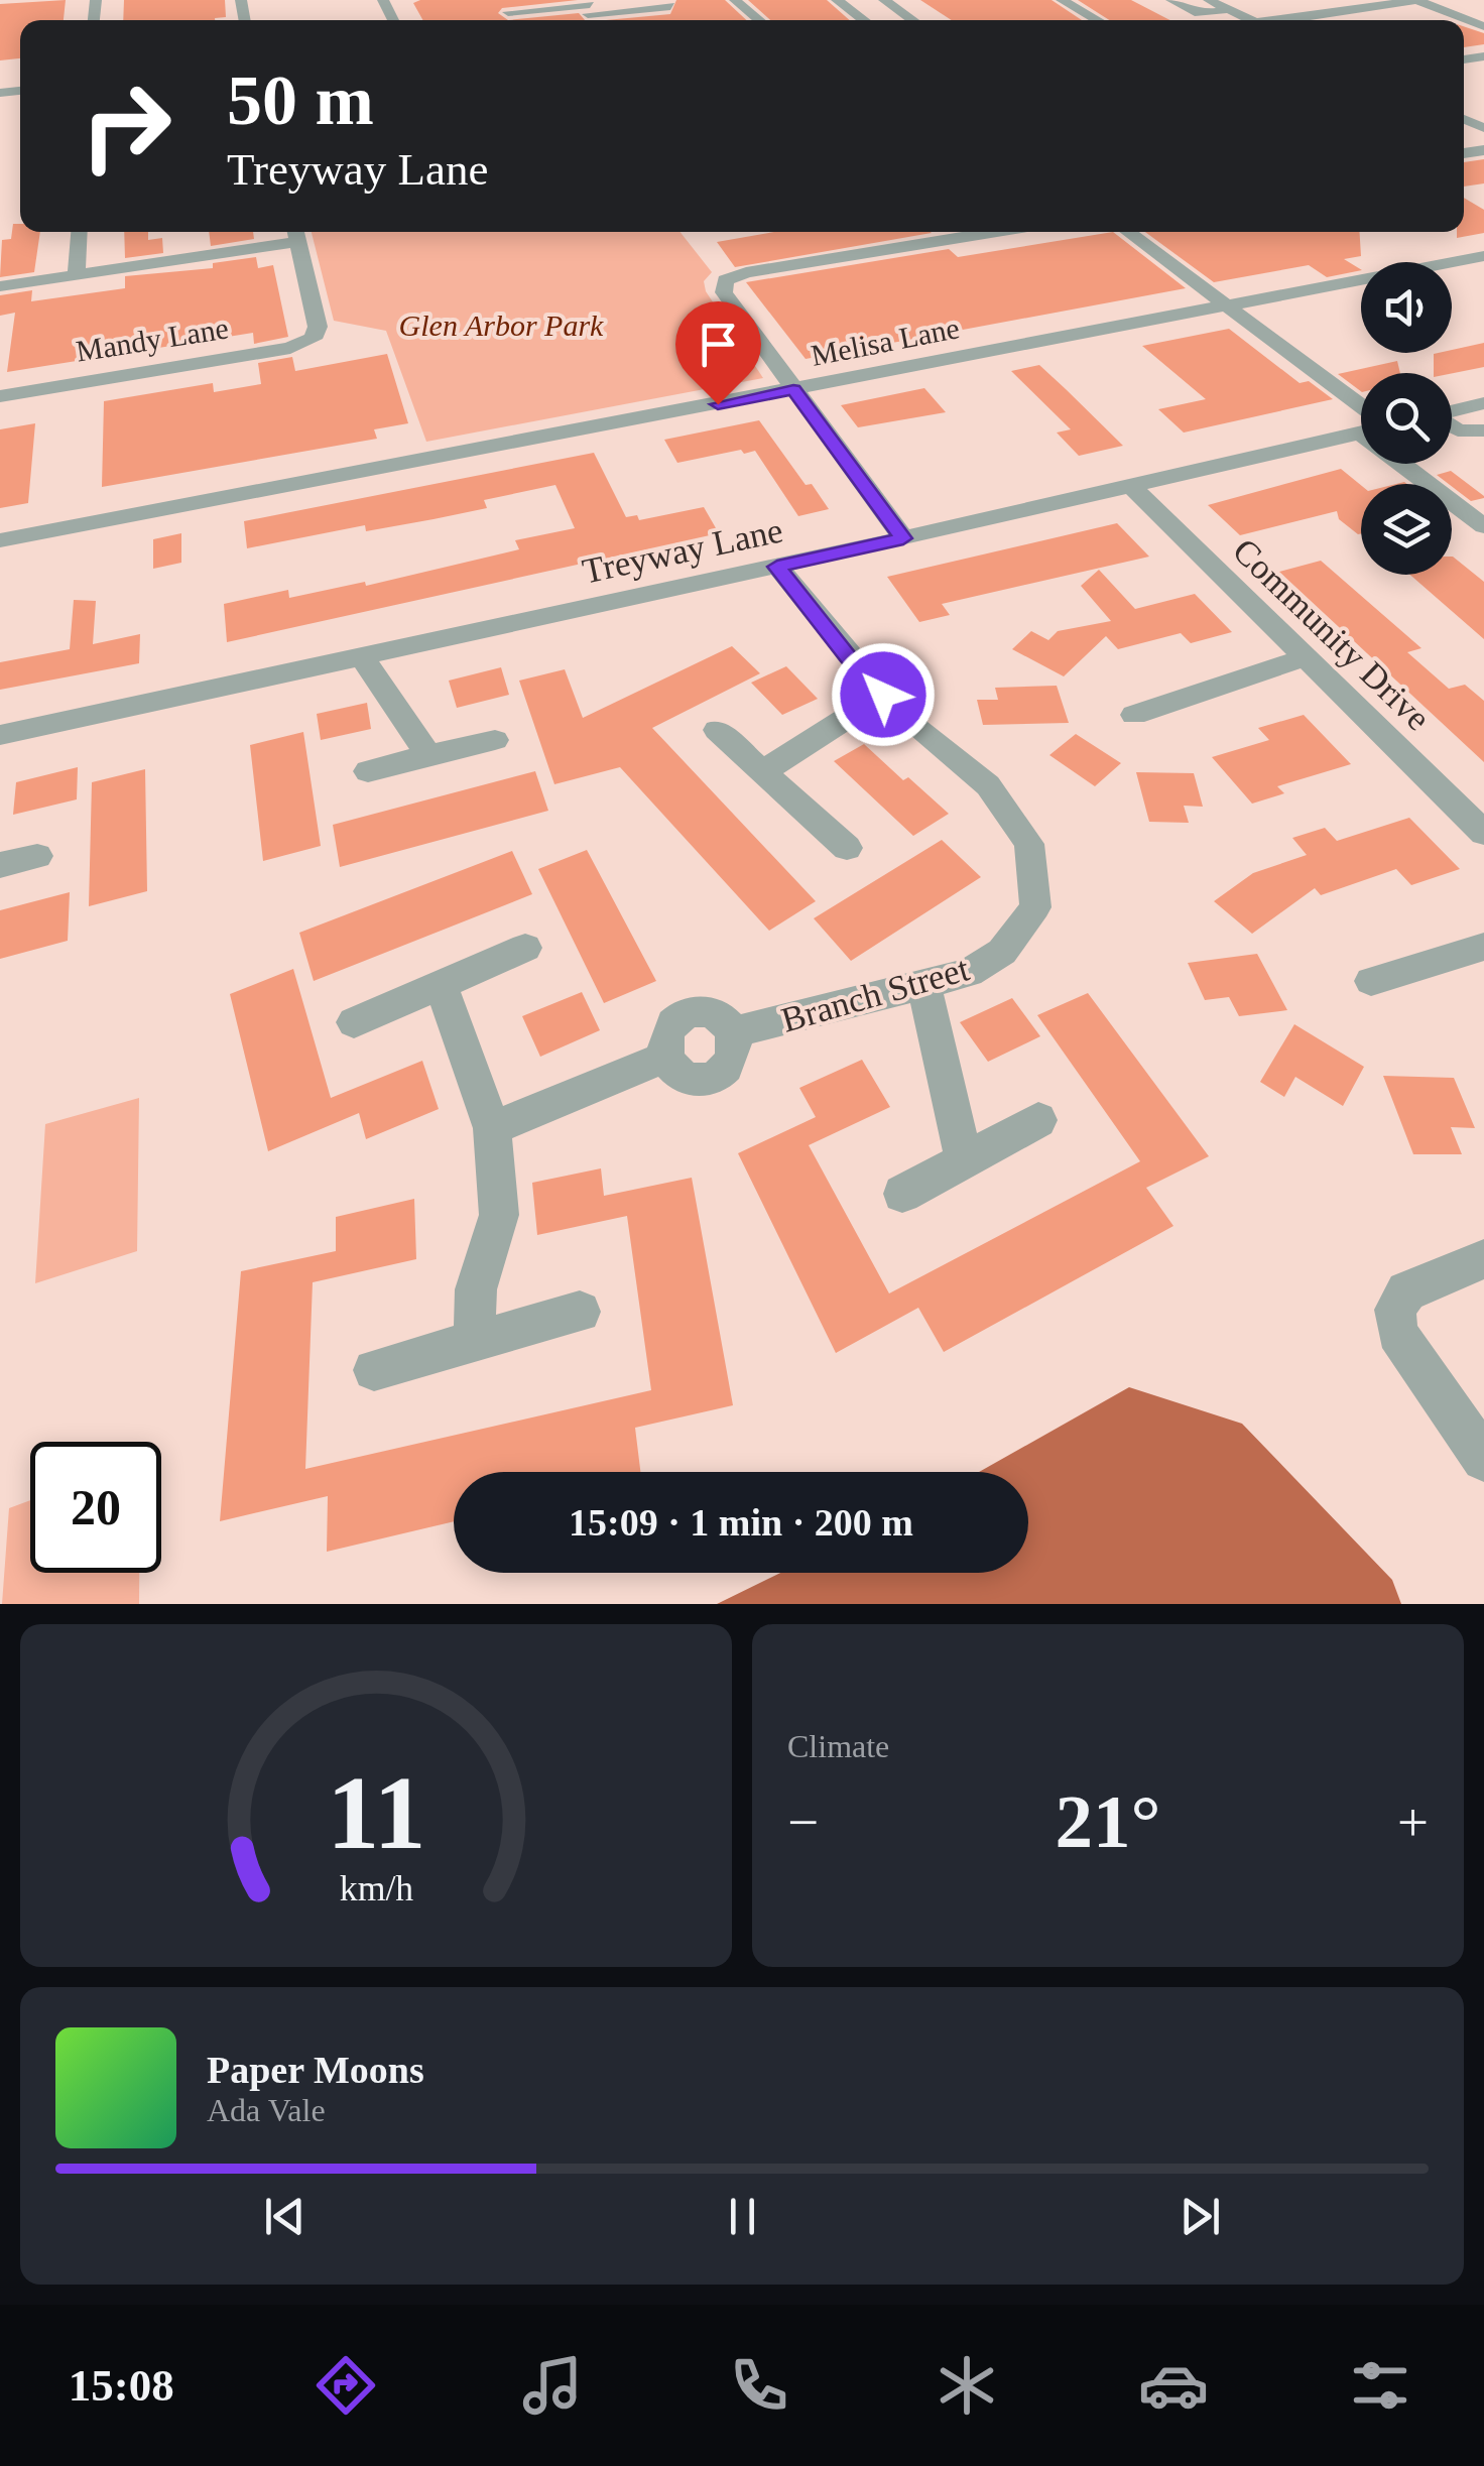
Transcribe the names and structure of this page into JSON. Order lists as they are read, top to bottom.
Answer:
{
  "streets": {
    "street": [
      "Mandy Lane",
      "Melisa Lane",
      "Treyway Lane",
      "Community Drive",
      "Branch Street"
    ]
  },
  "crossings": [
    ["Treyway Lane", "Community Drive"],
    ["Treyway Lane", "Branch Street"]
  ],
  "parks": ["Glen Arbor Park"],
  "page": {
    "turn": ["50 m", "Treyway Lane"],
    "limit": "20",
    "trip": "15:09 · 1 min · 200 m",
    "tile": "Climate",
    "heat": ["−", "21°", "+"],
    "song": ["Paper Moons", "Ada Vale"],
    "tabs": "15:08",
    "gauge": ["11", "km/h"]
  }
}
